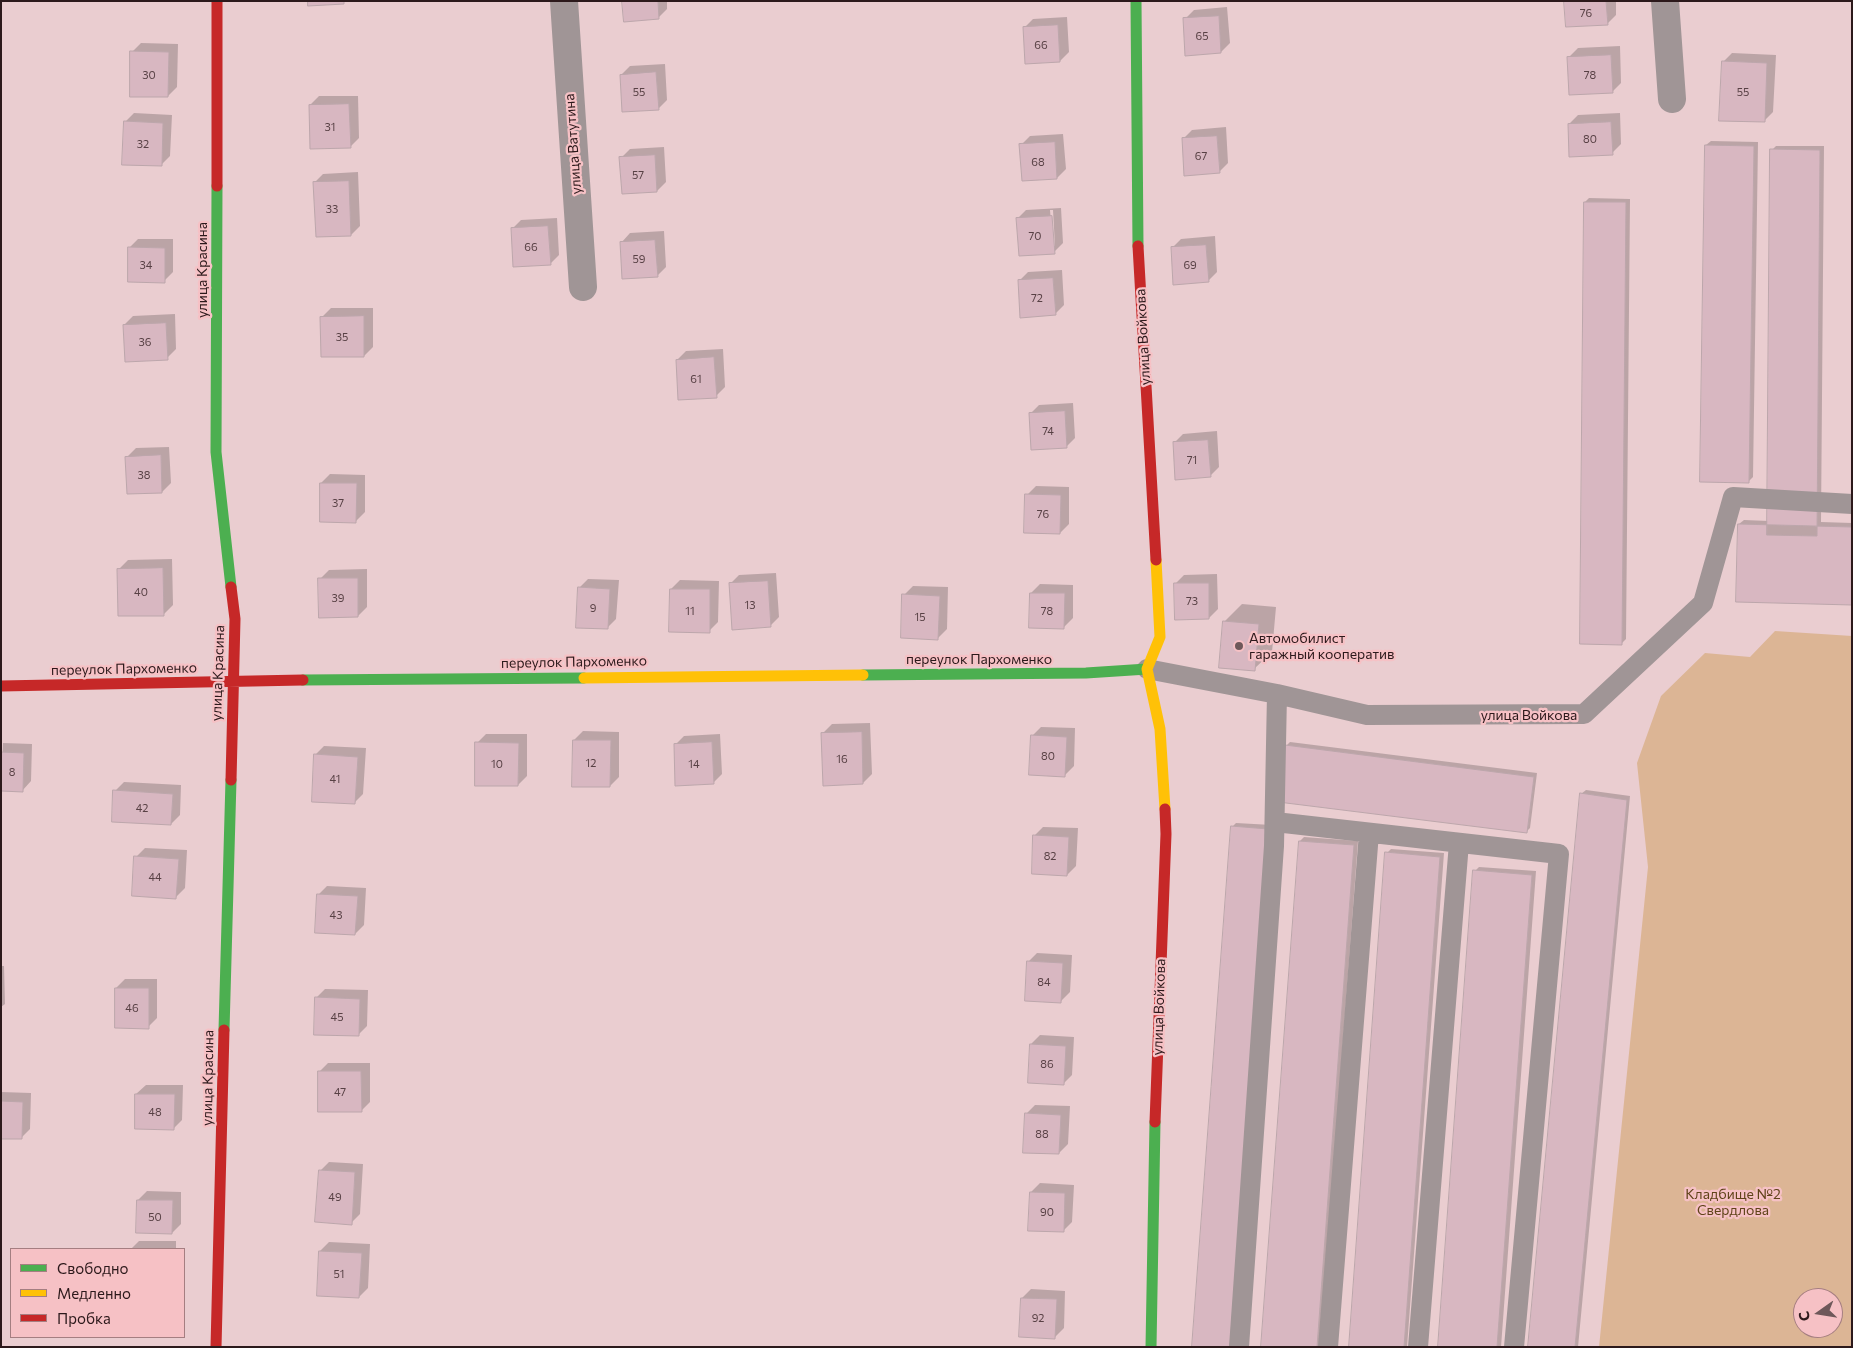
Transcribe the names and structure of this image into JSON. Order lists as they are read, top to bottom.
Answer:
{
  "streets": {
    "street": [
      "улица Ватутина",
      "улица Красина",
      "улица Войкова",
      "переулок Пархоменко"
    ]
  },
  "crossings": [
    ["улица Красина", "переулок Пархоменко"],
    ["улица Войкова", "переулок Пархоменко"]
  ],
  "parks": ["Кладбище №2 Свердлова"],
  "places": ["Автомобилист гаражный кооператив"],
  "house_numbers": [
    "76",
    "65",
    "66",
    "30",
    "78",
    "55",
    "55",
    "31",
    "80",
    "32",
    "67",
    "68",
    "57",
    "33",
    "70",
    "66",
    "59",
    "34",
    "69",
    "72",
    "35",
    "36",
    "61",
    "74",
    "71",
    "38",
    "37",
    "76",
    "40",
    "39",
    "73",
    "13",
    "9",
    "11",
    "78",
    "15",
    "80",
    "16",
    "12",
    "10",
    "14",
    "8",
    "41",
    "42",
    "82",
    "44",
    "43",
    "84",
    "46",
    "45",
    "86",
    "47",
    "48",
    "88",
    "49",
    "90",
    "50",
    "51",
    "92"
  ],
  "legend": ["Свободно", "Медленно", "Пробка"],
  "north": "left"
}
